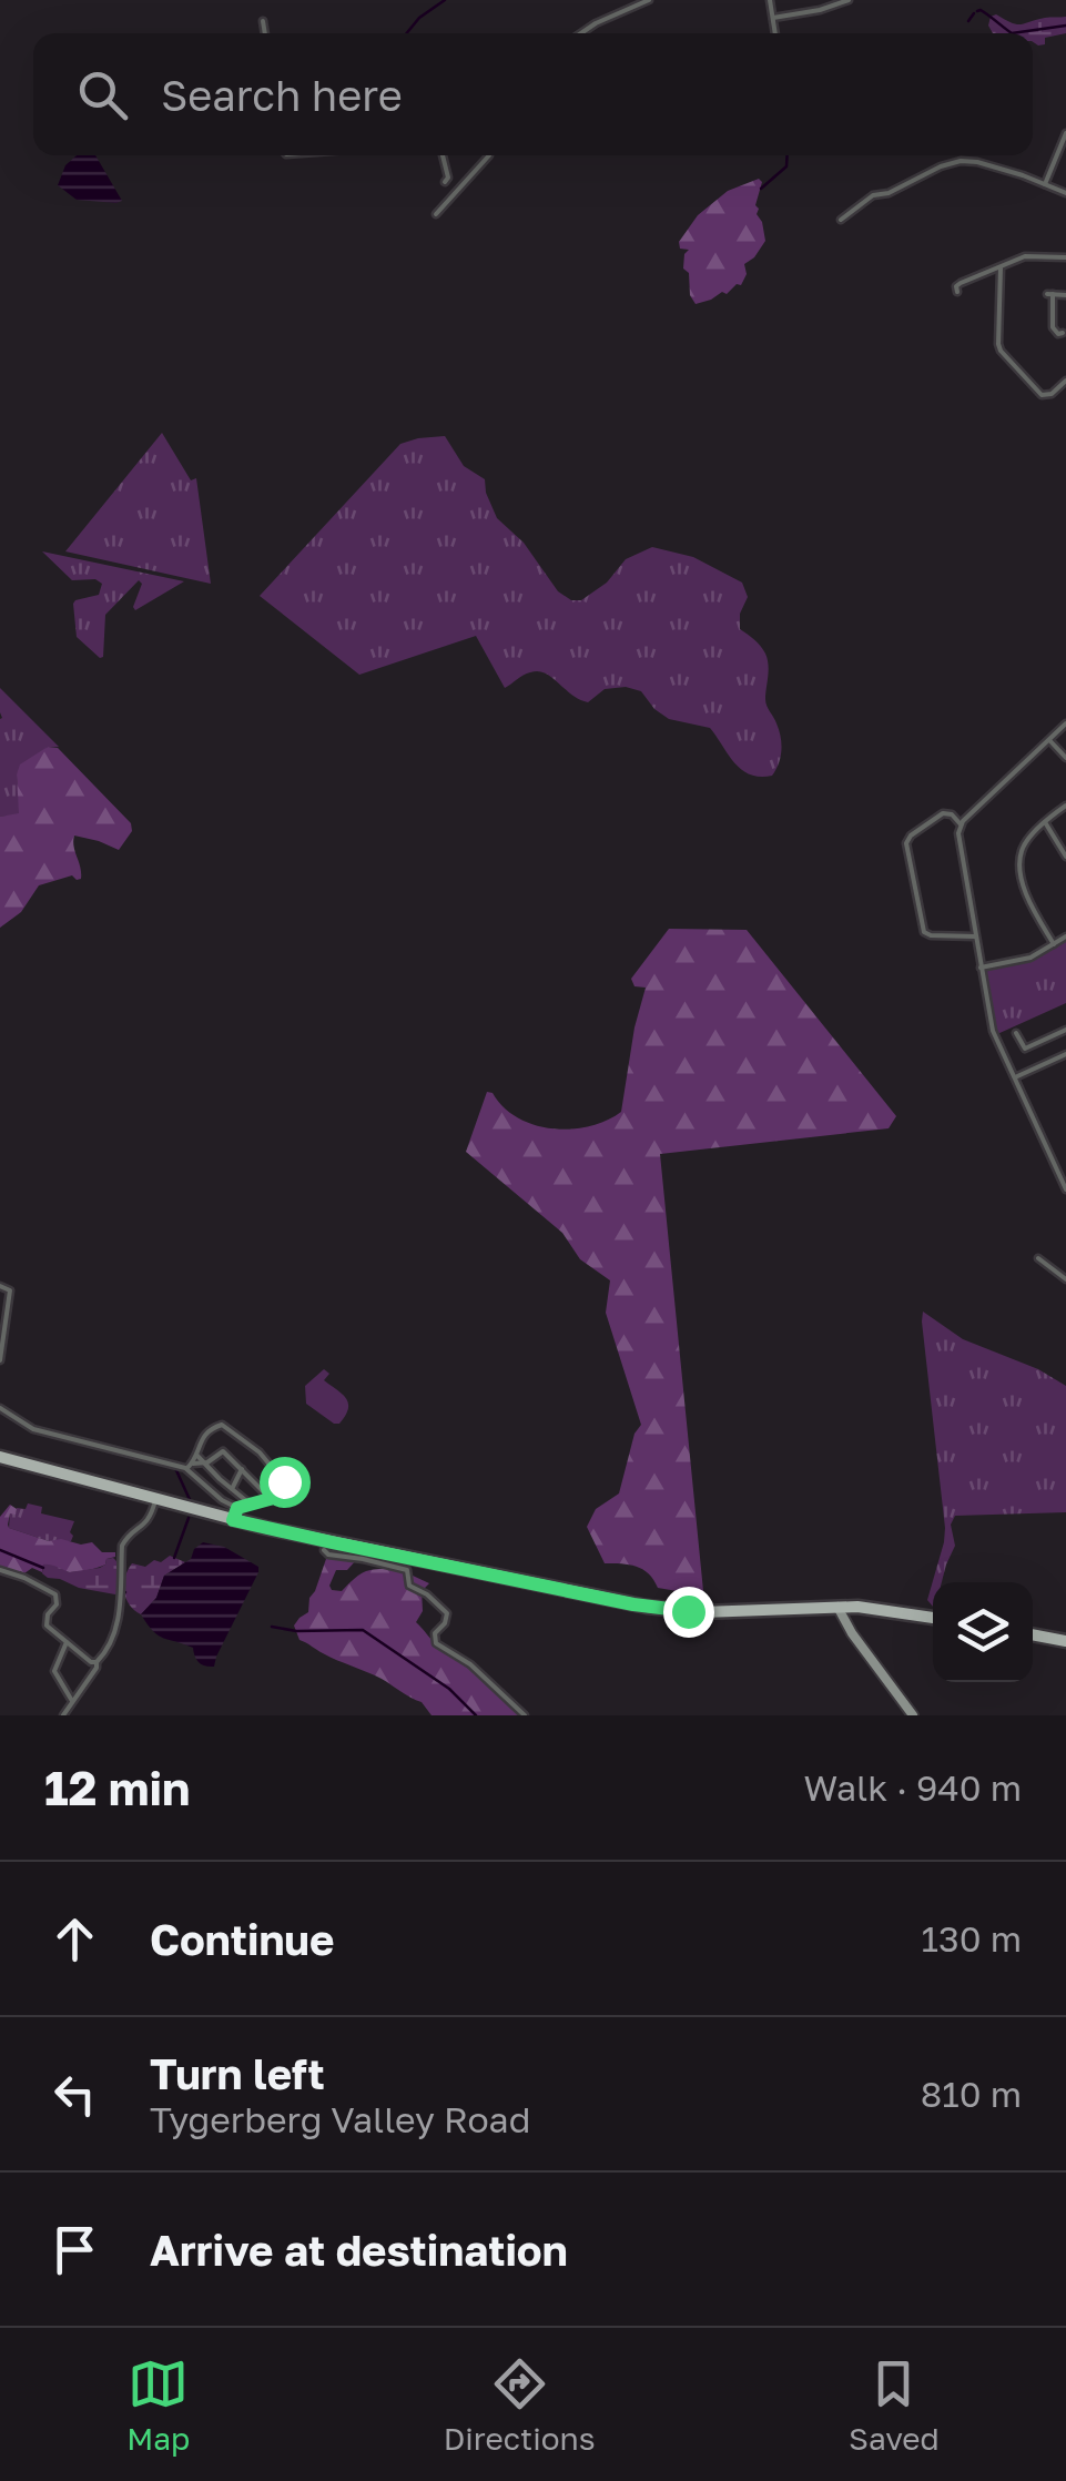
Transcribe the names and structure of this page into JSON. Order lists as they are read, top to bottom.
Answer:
{
  "page": {
    "search": "Search here",
    "heading": ["12 min", "Walk · 940 m"],
    "list": [
      ["Continue", "130 m"],
      ["Turn left", "Tygerberg Valley Road", "810 m"],
      "Arrive at destination"
    ],
    "nav": ["Map", "Directions", "Saved"]
  }
}
